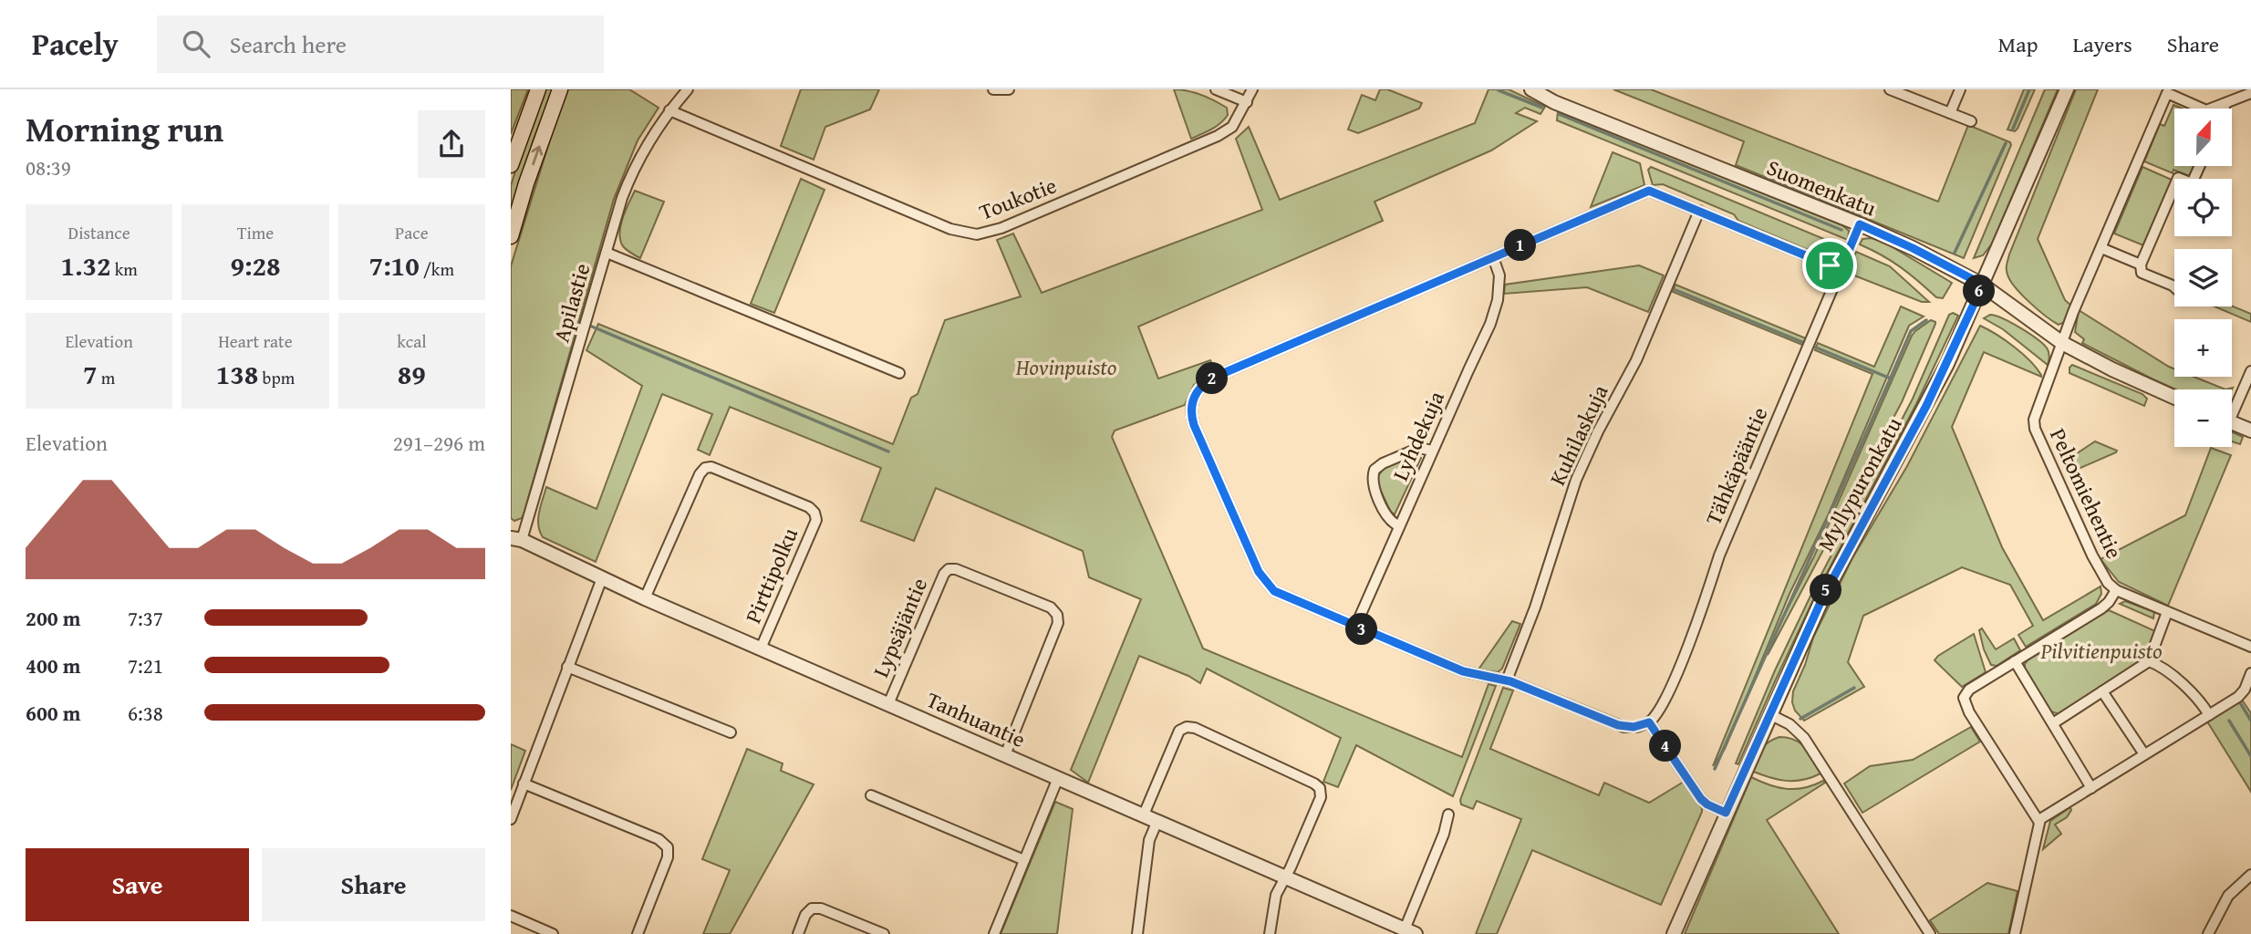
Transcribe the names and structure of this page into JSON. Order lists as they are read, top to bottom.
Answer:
{
  "streets": {
    "street": [
      "Suomenkatu",
      "Toukotie",
      "Apilastie",
      "Kuhilaskuja",
      "Lyhdekuja",
      "Tähkäpääntie",
      "Myllypuronkatu",
      "Peltomiehentie",
      "Pirttipolku",
      "Lypsäjäntie",
      "Tanhuantie"
    ]
  },
  "crossings": [
    ["Suomenkatu", "Tähkäpääntie"],
    ["Suomenkatu", "Myllypuronkatu"],
    ["Suomenkatu", "Peltomiehentie"],
    ["Toukotie", "Apilastie"],
    ["Apilastie", "Tanhuantie"],
    ["Pirttipolku", "Tanhuantie"],
    ["Lypsäjäntie", "Tanhuantie"]
  ],
  "parks": ["Hovinpuisto", "Pilvitienpuisto"],
  "north": "top",
  "page": {
    "header": "Pacely",
    "search": "Search here",
    "nav": ["Map", "Layers", "Share"],
    "heading": ["Morning run", "08:39"],
    "map_buttons": ["+", "−"],
    "stats": [
      ["Distance", "1.32 km"],
      ["Time", "9:28"],
      ["Pace", "7:10 /km"],
      ["Elevation", "7 m"],
      ["Heart rate", "138 bpm"],
      ["kcal", "89"]
    ],
    "pins": [
      "1",
      "6",
      "2",
      "5",
      "3",
      "4"
    ],
    "chart": ["Elevation", "291–296 m"],
    "list": [
      {
        "name": "200 m",
        "note": "7:37"
      },
      {
        "name": "400 m",
        "note": "7:21"
      },
      {
        "name": "600 m",
        "note": "6:38"
      }
    ],
    "buttons": ["Save", "Share"]
  }
}
